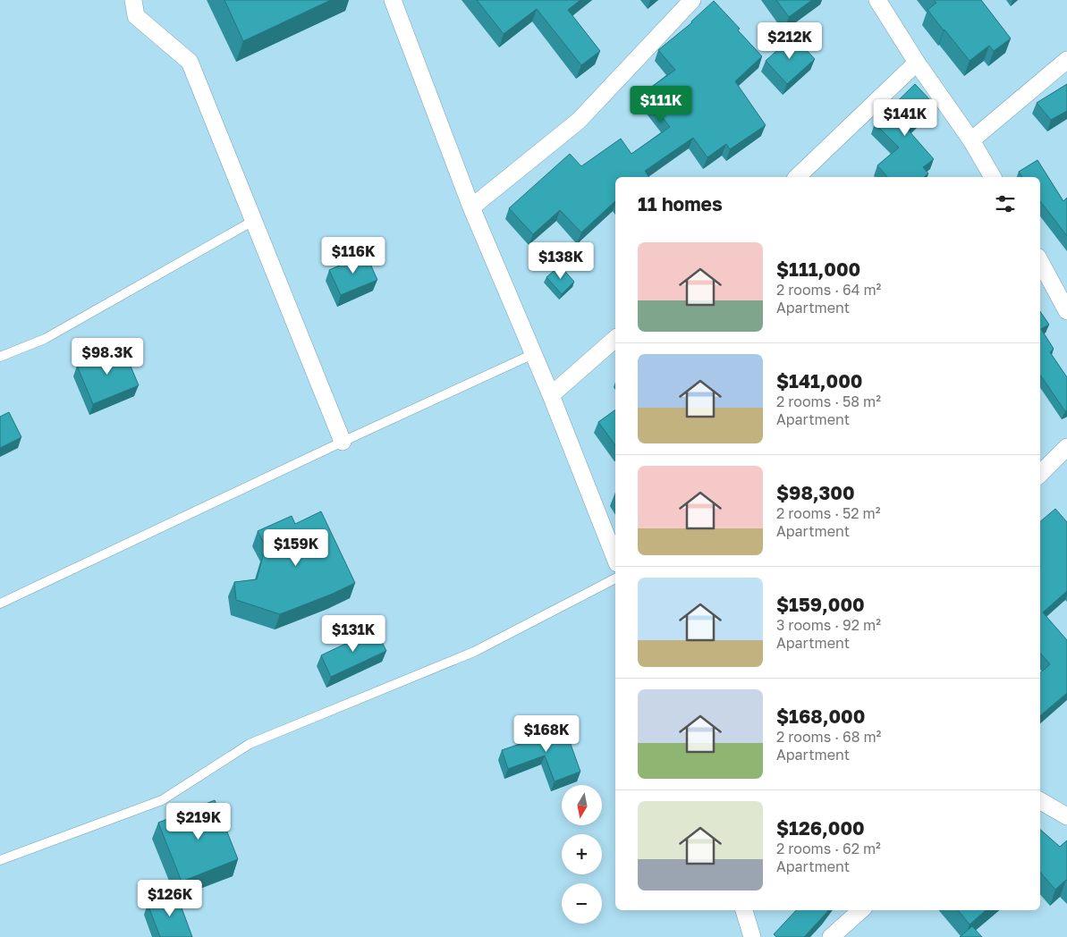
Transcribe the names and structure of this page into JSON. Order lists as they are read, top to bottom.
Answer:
{
  "north": "bottom",
  "page": {
    "price": [
      "$212K",
      "$111K",
      "$141K",
      "$116K",
      "$138K",
      "$98.3K",
      "$159K",
      "$131K",
      "$168K",
      "$219K",
      "$126K"
    ],
    "heading": "11 homes",
    "list": [
      {
        "name": "$111,000",
        "note": "2 rooms · 64 m² · Apartment"
      },
      {
        "name": "$141,000",
        "note": "2 rooms · 58 m² · Apartment"
      },
      {
        "name": "$98,300",
        "note": "2 rooms · 52 m² · Apartment"
      },
      {
        "name": "$159,000",
        "note": "3 rooms · 92 m² · Apartment"
      },
      {
        "name": "$168,000",
        "note": "2 rooms · 68 m² · Apartment"
      },
      {
        "name": "$126,000",
        "note": "2 rooms · 62 m² · Apartment"
      }
    ],
    "map_buttons": ["+", "−"]
  }
}
